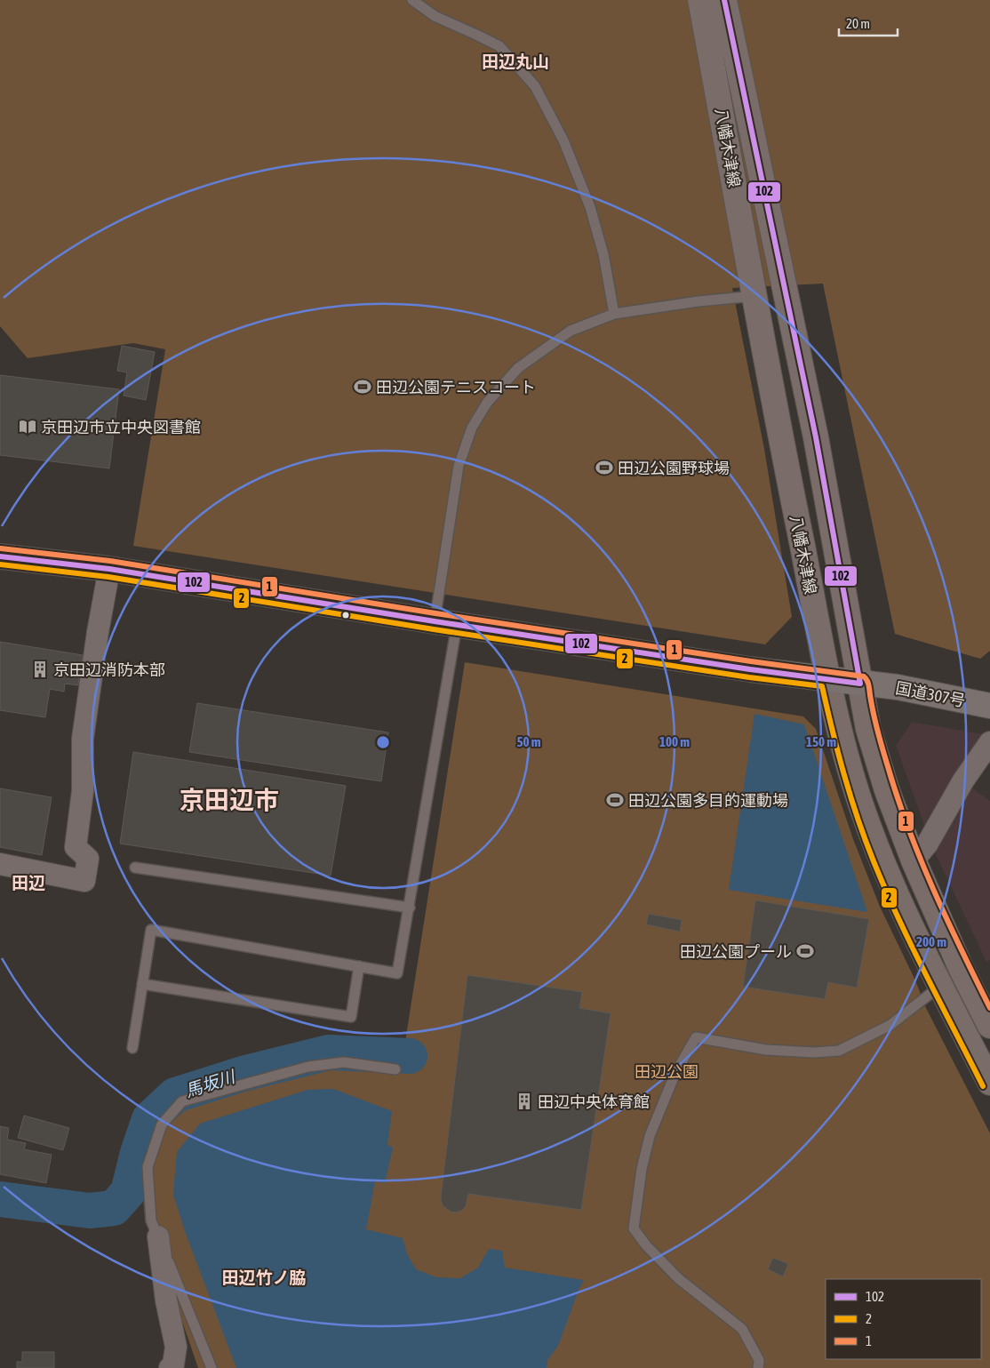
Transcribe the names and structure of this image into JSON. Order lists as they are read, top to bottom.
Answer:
{
  "streets": {
    "highway": ["国道307号"],
    "main road": ["八幡木津線"]
  },
  "crossings": [
    ["八幡木津線", "国道307号"]
  ],
  "districts": [
    "田辺丸山",
    "京田辺市",
    "田辺",
    "田辺竹ノ脇"
  ],
  "water": ["馬坂川"],
  "parks": ["田辺公園"],
  "places": {
    "sports": [
      "田辺公園テニスコート",
      "田辺公園野球場",
      "田辺公園多目的運動場",
      "田辺公園プール"
    ],
    "library": ["京田辺市立中央図書館"],
    "building": ["京田辺消防本部", "田辺中央体育館"]
  },
  "lines": ["transit line 102", "transit line 1", "transit line 2"],
  "legend": ["102", "2", "1"],
  "scale_bar": "20 m",
  "rings": [
    "50 m",
    "100 m",
    "150 m",
    "200 m"
  ]
}
